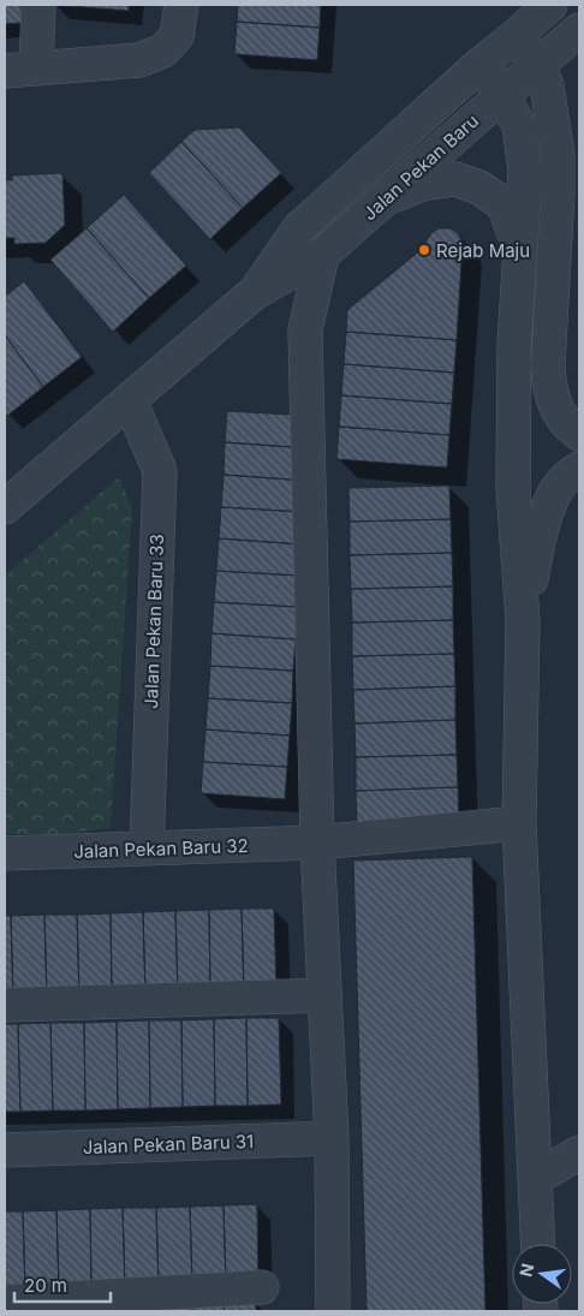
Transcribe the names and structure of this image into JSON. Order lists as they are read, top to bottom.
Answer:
{
  "streets": {
    "street": [
      "Jalan Pekan Baru",
      "Jalan Pekan Baru 33",
      "Jalan Pekan Baru 32",
      "Jalan Pekan Baru 31"
    ]
  },
  "crossings": [
    ["Jalan Pekan Baru", "Jalan Pekan Baru 33"],
    ["Jalan Pekan Baru 33", "Jalan Pekan Baru 32"]
  ],
  "places": ["Rejab Maju"],
  "scale_bar": "20 m",
  "north": "left"
}
